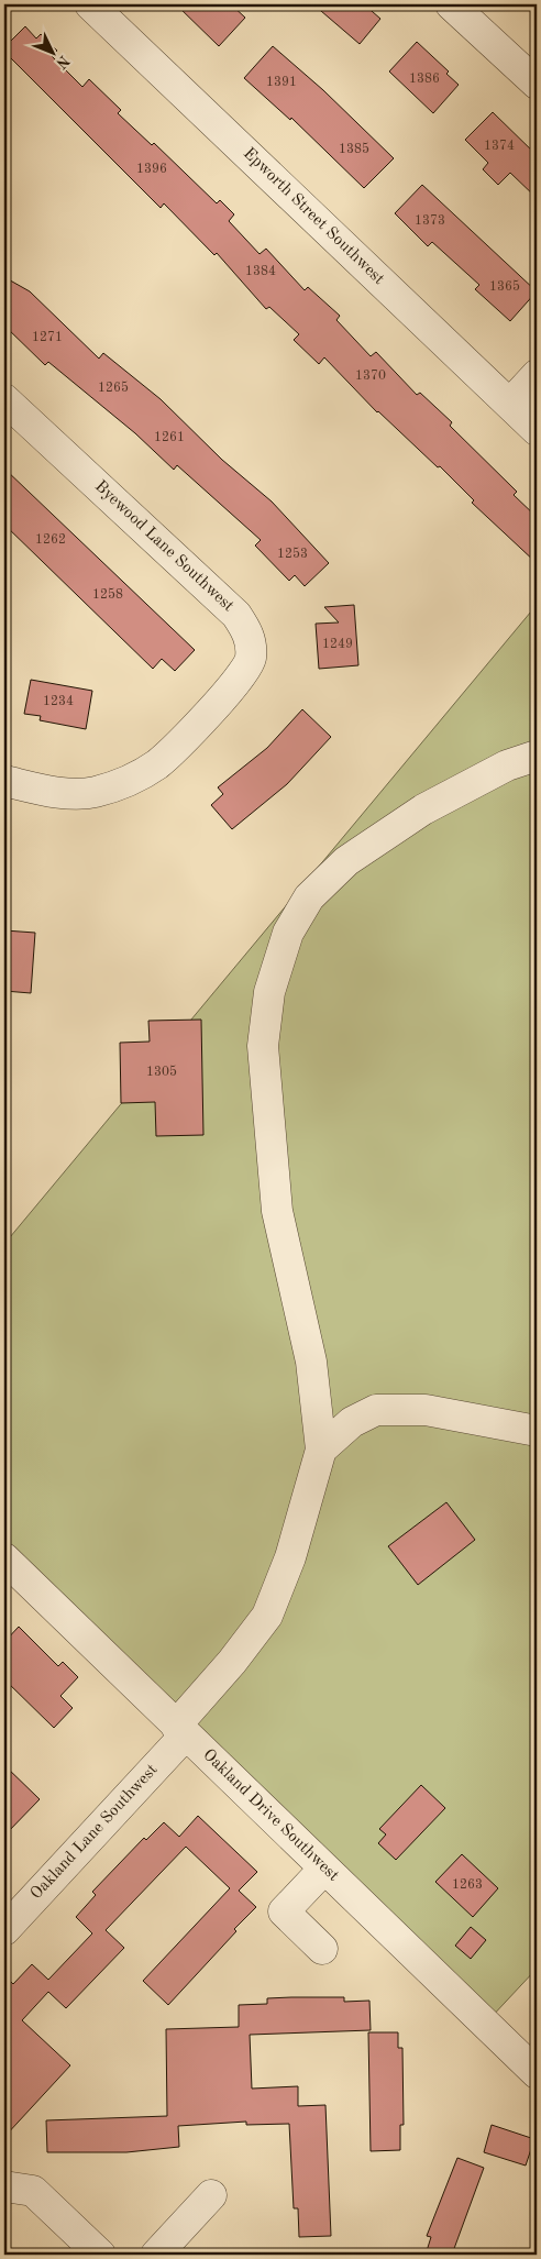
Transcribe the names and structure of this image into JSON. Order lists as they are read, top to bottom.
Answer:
{
  "streets": {
    "street": [
      "Epworth Street Southwest",
      "Byewood Lane Southwest",
      "Oakland Drive Southwest",
      "Oakland Lane Southwest"
    ]
  },
  "crossings": [
    ["Oakland Drive Southwest", "Oakland Lane Southwest"]
  ],
  "house_numbers": [
    "1386",
    "1391",
    "1374",
    "1385",
    "1396",
    "1373",
    "1384",
    "1365",
    "1271",
    "1370",
    "1265",
    "1261",
    "1262",
    "1253",
    "1258",
    "1249",
    "1234",
    "1305",
    "1263"
  ],
  "north": "bottom right"
}
